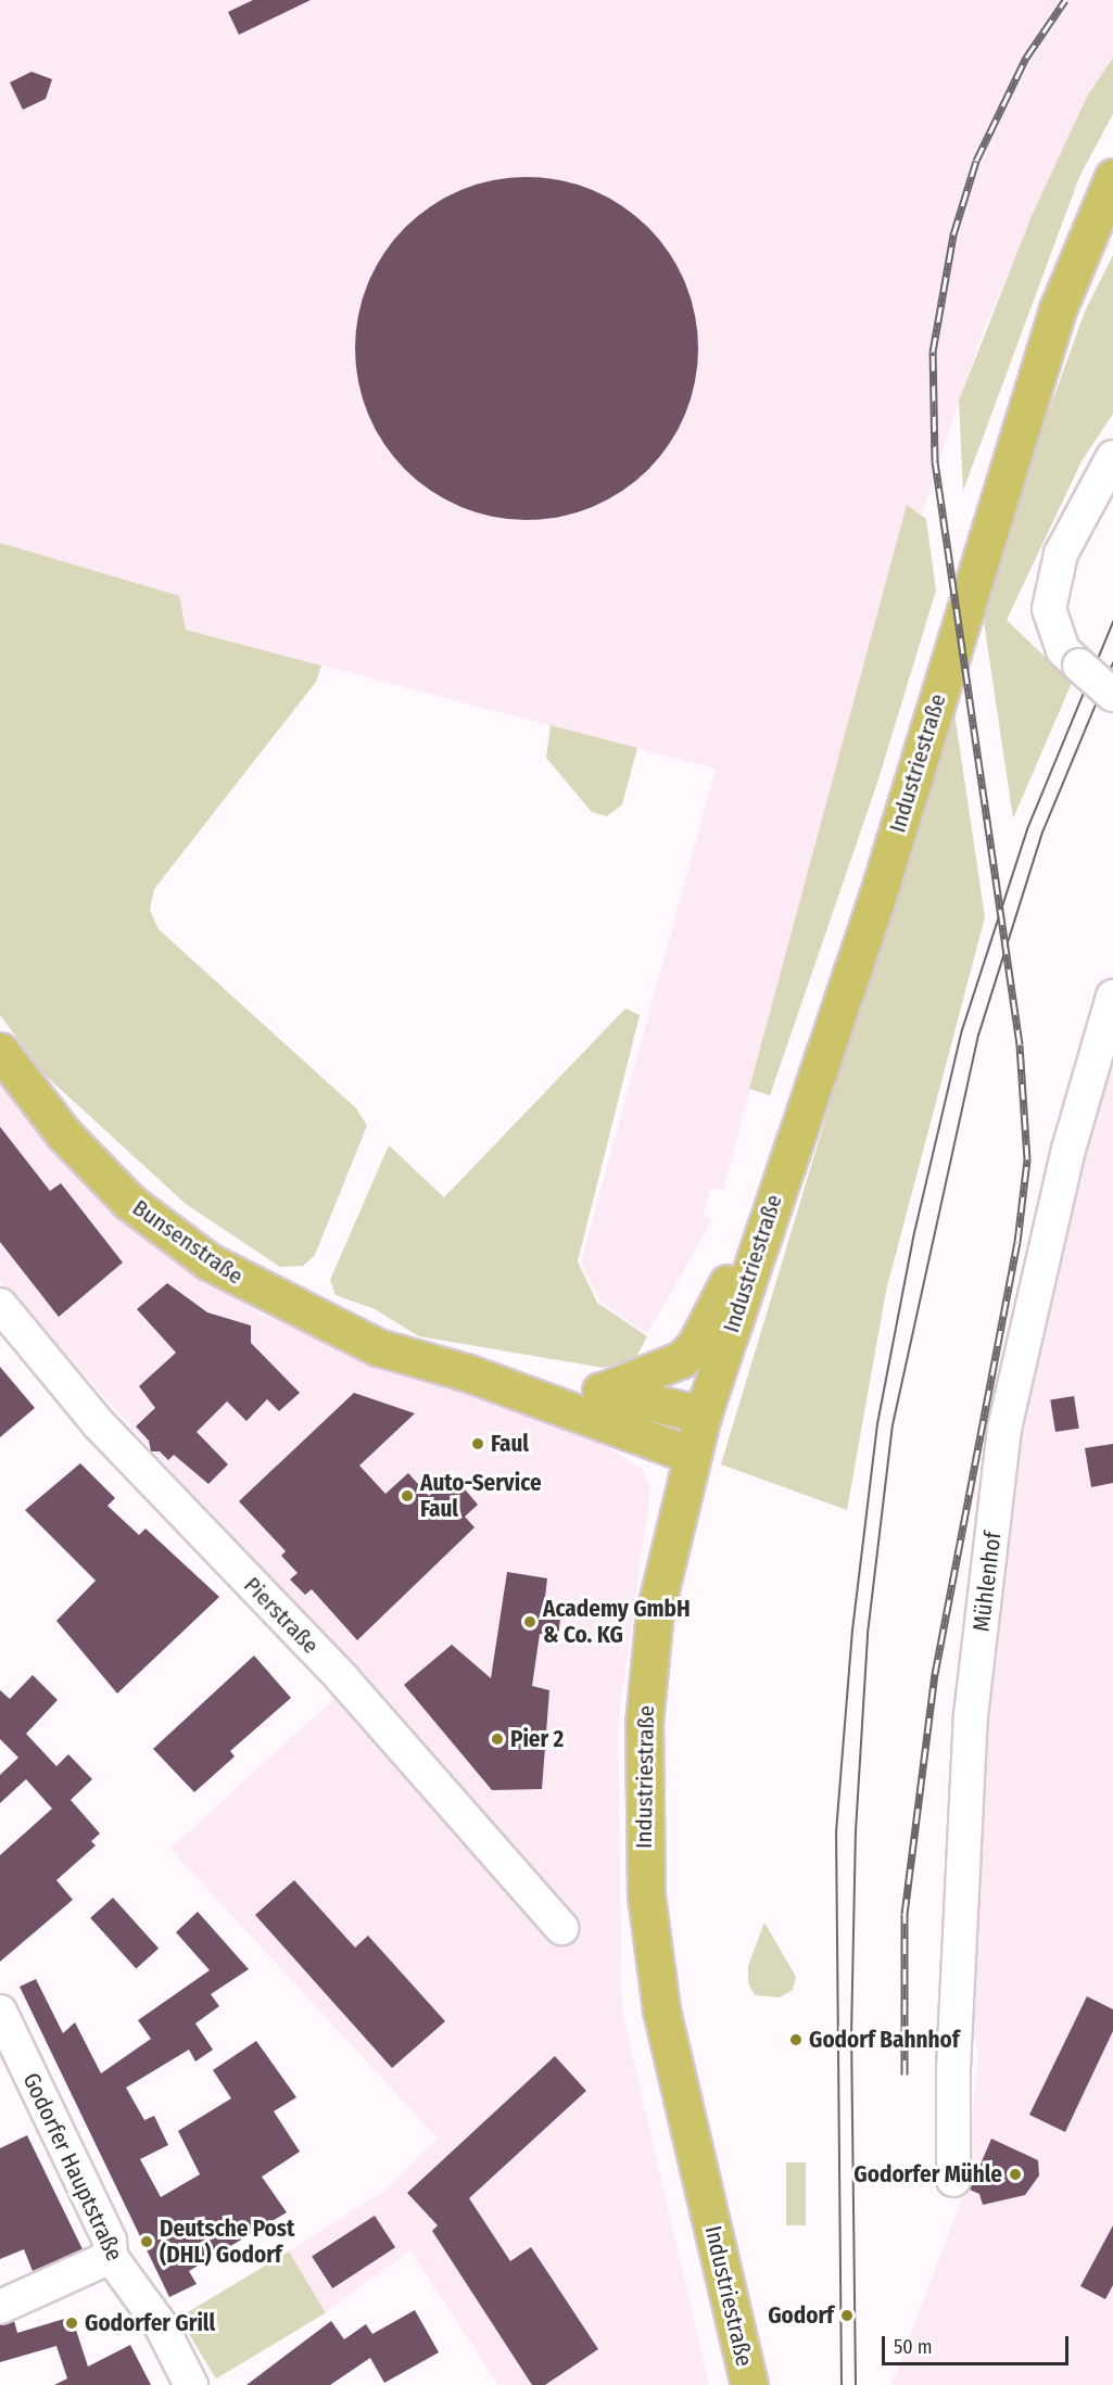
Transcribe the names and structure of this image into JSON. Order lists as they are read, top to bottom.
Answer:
{
  "streets": {
    "main road": ["Industriestraße", "Bunsenstraße"],
    "street": ["Mühlenhof", "Pierstraße", "Godorfer Hauptstraße"]
  },
  "crossings": [
    ["Industriestraße", "Bunsenstraße"]
  ],
  "places": [
    "Faul",
    "Auto-Service Faul",
    "Academy GmbH & Co. KG",
    "Pier 2",
    "Godorf Bahnhof",
    "Godorfer Mühle",
    "Deutsche Post (DHL) Godorf",
    "Godorf",
    "Godorfer Grill"
  ],
  "scale_bar": "50 m"
}
